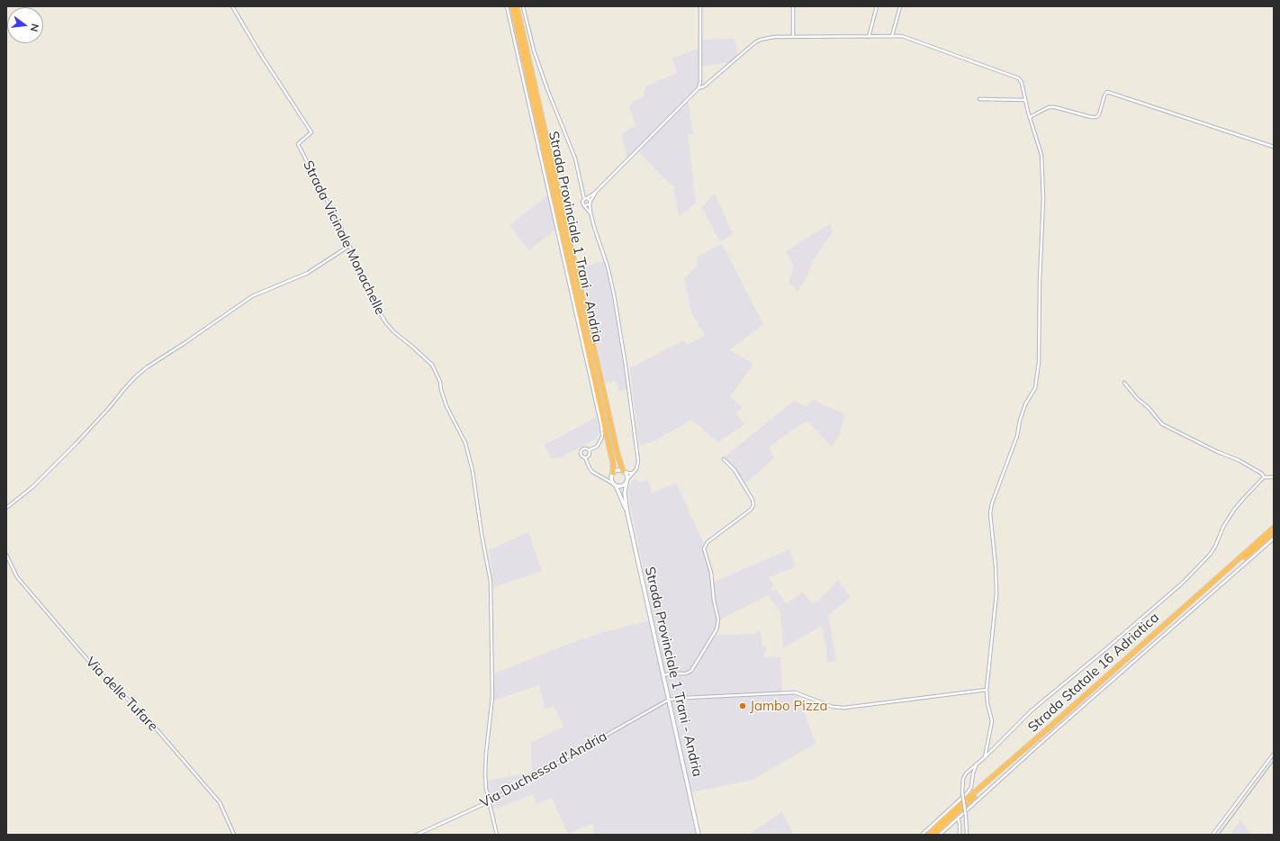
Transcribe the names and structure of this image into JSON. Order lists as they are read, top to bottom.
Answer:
{
  "streets": {
    "highway": ["Strada Provinciale 1 Trani - Andria", "Strada Statale 16 Adriatica"],
    "street": ["Strada Vicinale Monachelle", "Via delle Tufare", "Via Duchessa d'Andria"]
  },
  "crossings": [
    ["Strada Provinciale 1 Trani - Andria", "Via Duchessa d'Andria"],
    ["Strada Vicinale Monachelle", "Via Duchessa d'Andria"]
  ],
  "places": ["Jambo Pizza"],
  "north": "right"
}
